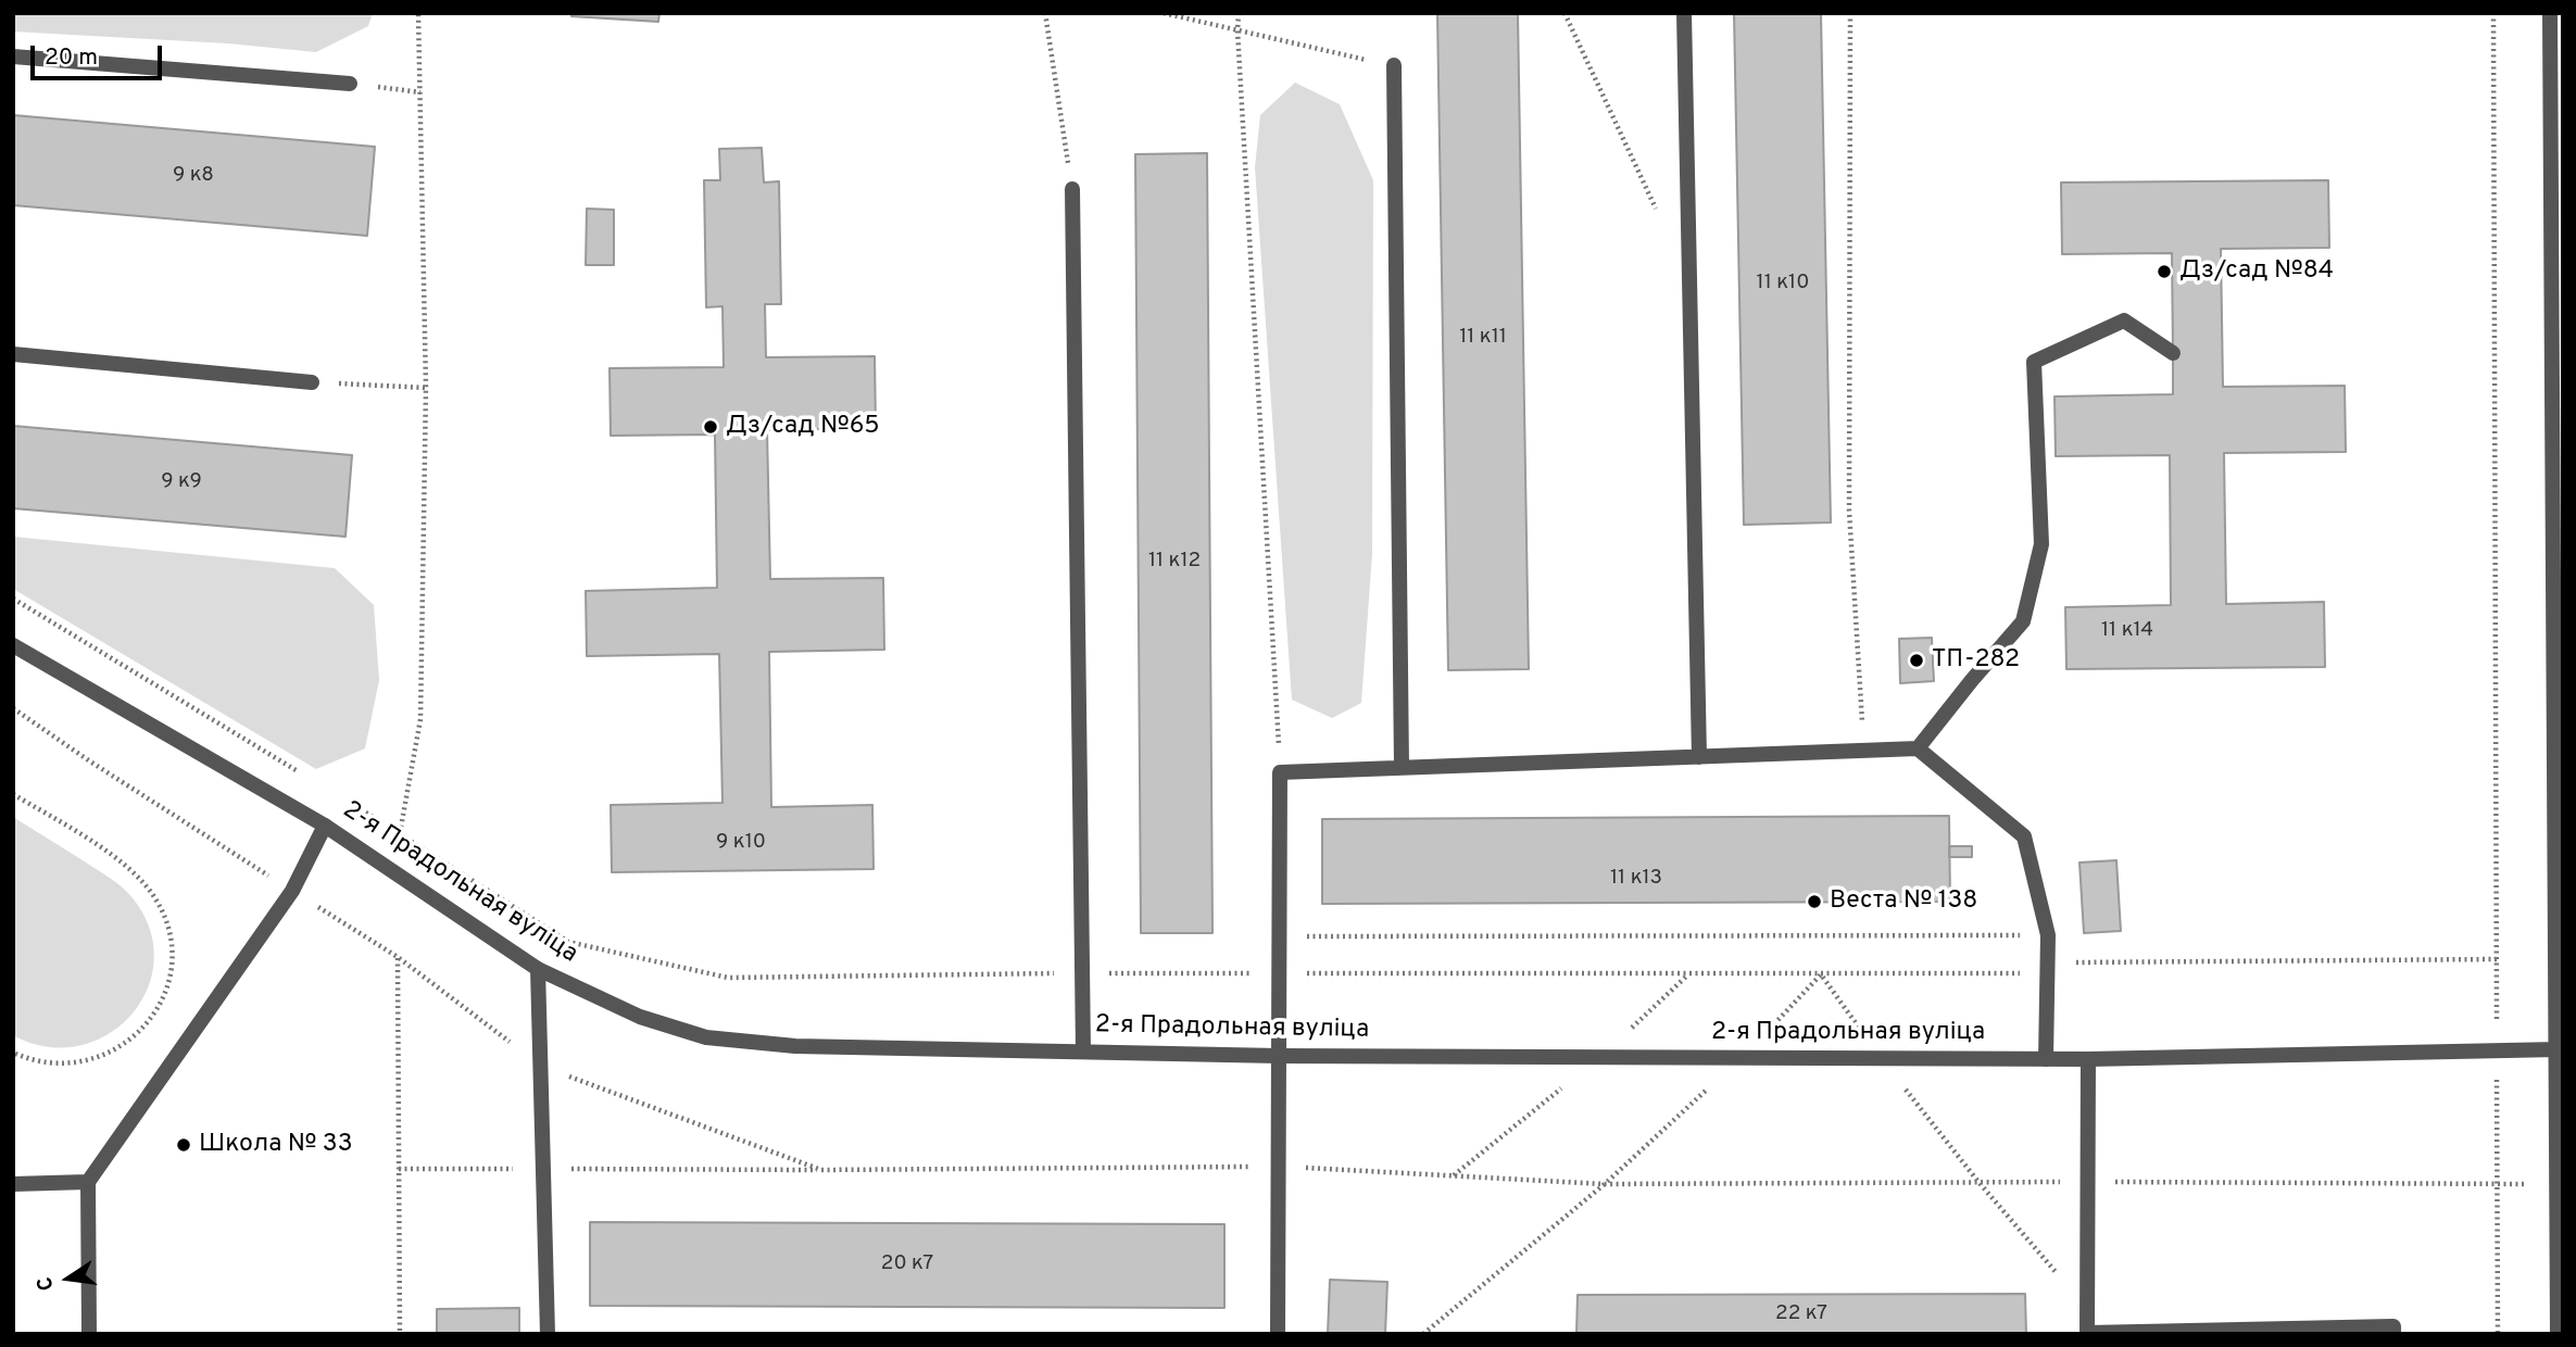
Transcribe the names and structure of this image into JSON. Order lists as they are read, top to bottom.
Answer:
{
  "streets": {
    "street": ["2-я Прадольная вуліца"]
  },
  "places": [
    "Дз/сад №84",
    "Дз/сад №65",
    "ТП-282",
    "Веста № 138",
    "Школа № 33"
  ],
  "house_numbers": [
    "9 к8",
    "11 к10",
    "11 к11",
    "9 к9",
    "11 к12",
    "11 к14",
    "9 к10",
    "11 к13",
    "20 к7",
    "22 к7"
  ],
  "scale_bar": "20 m",
  "north": "left"
}
